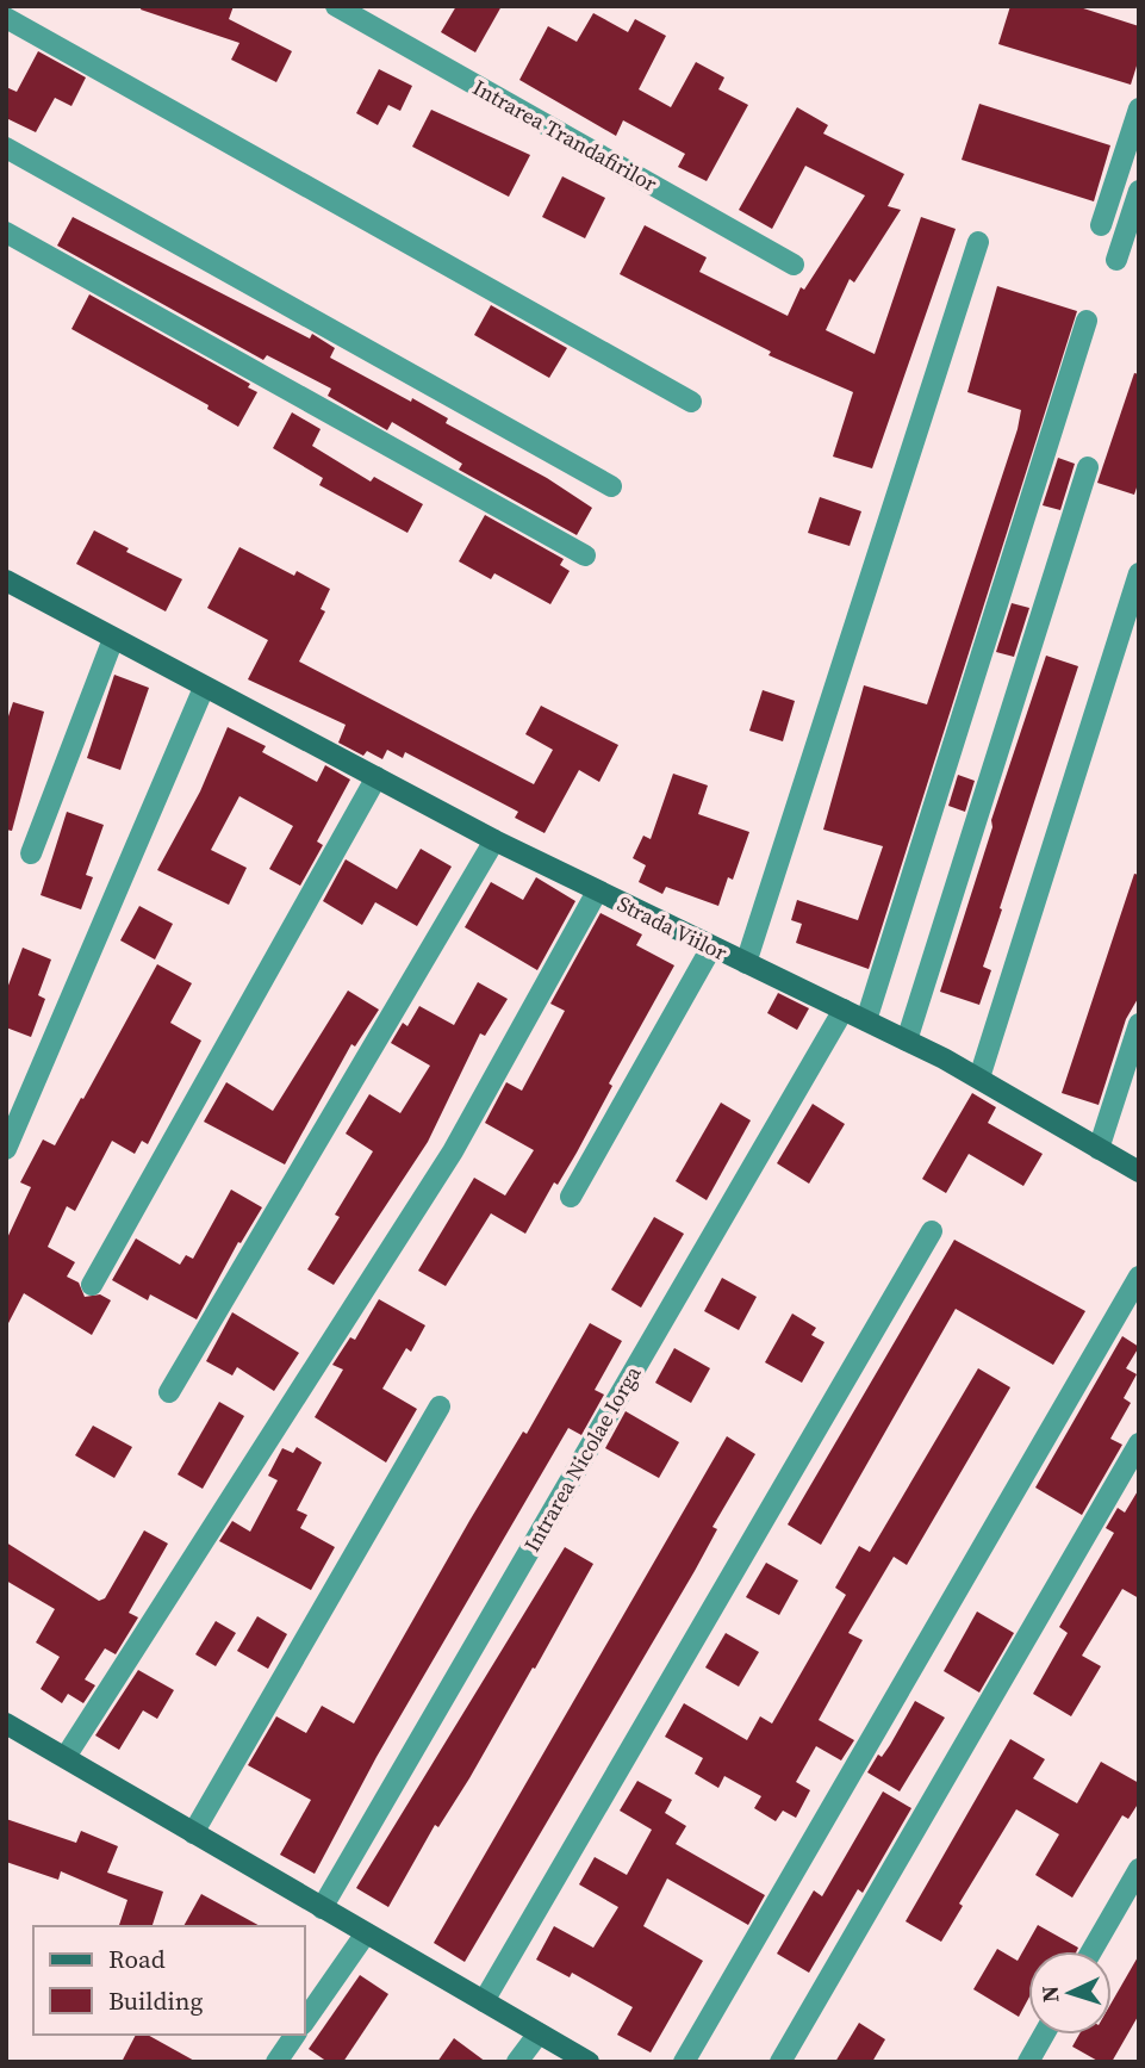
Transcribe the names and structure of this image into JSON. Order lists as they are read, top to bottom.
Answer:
{
  "streets": {
    "street": ["Intrarea Trandafirilor", "Strada Viilor", "Intrarea Nicolae Iorga"]
  },
  "crossings": [
    ["Strada Viilor", "Intrarea Nicolae Iorga"]
  ],
  "legend": ["Road", "Building"],
  "north": "left"
}
